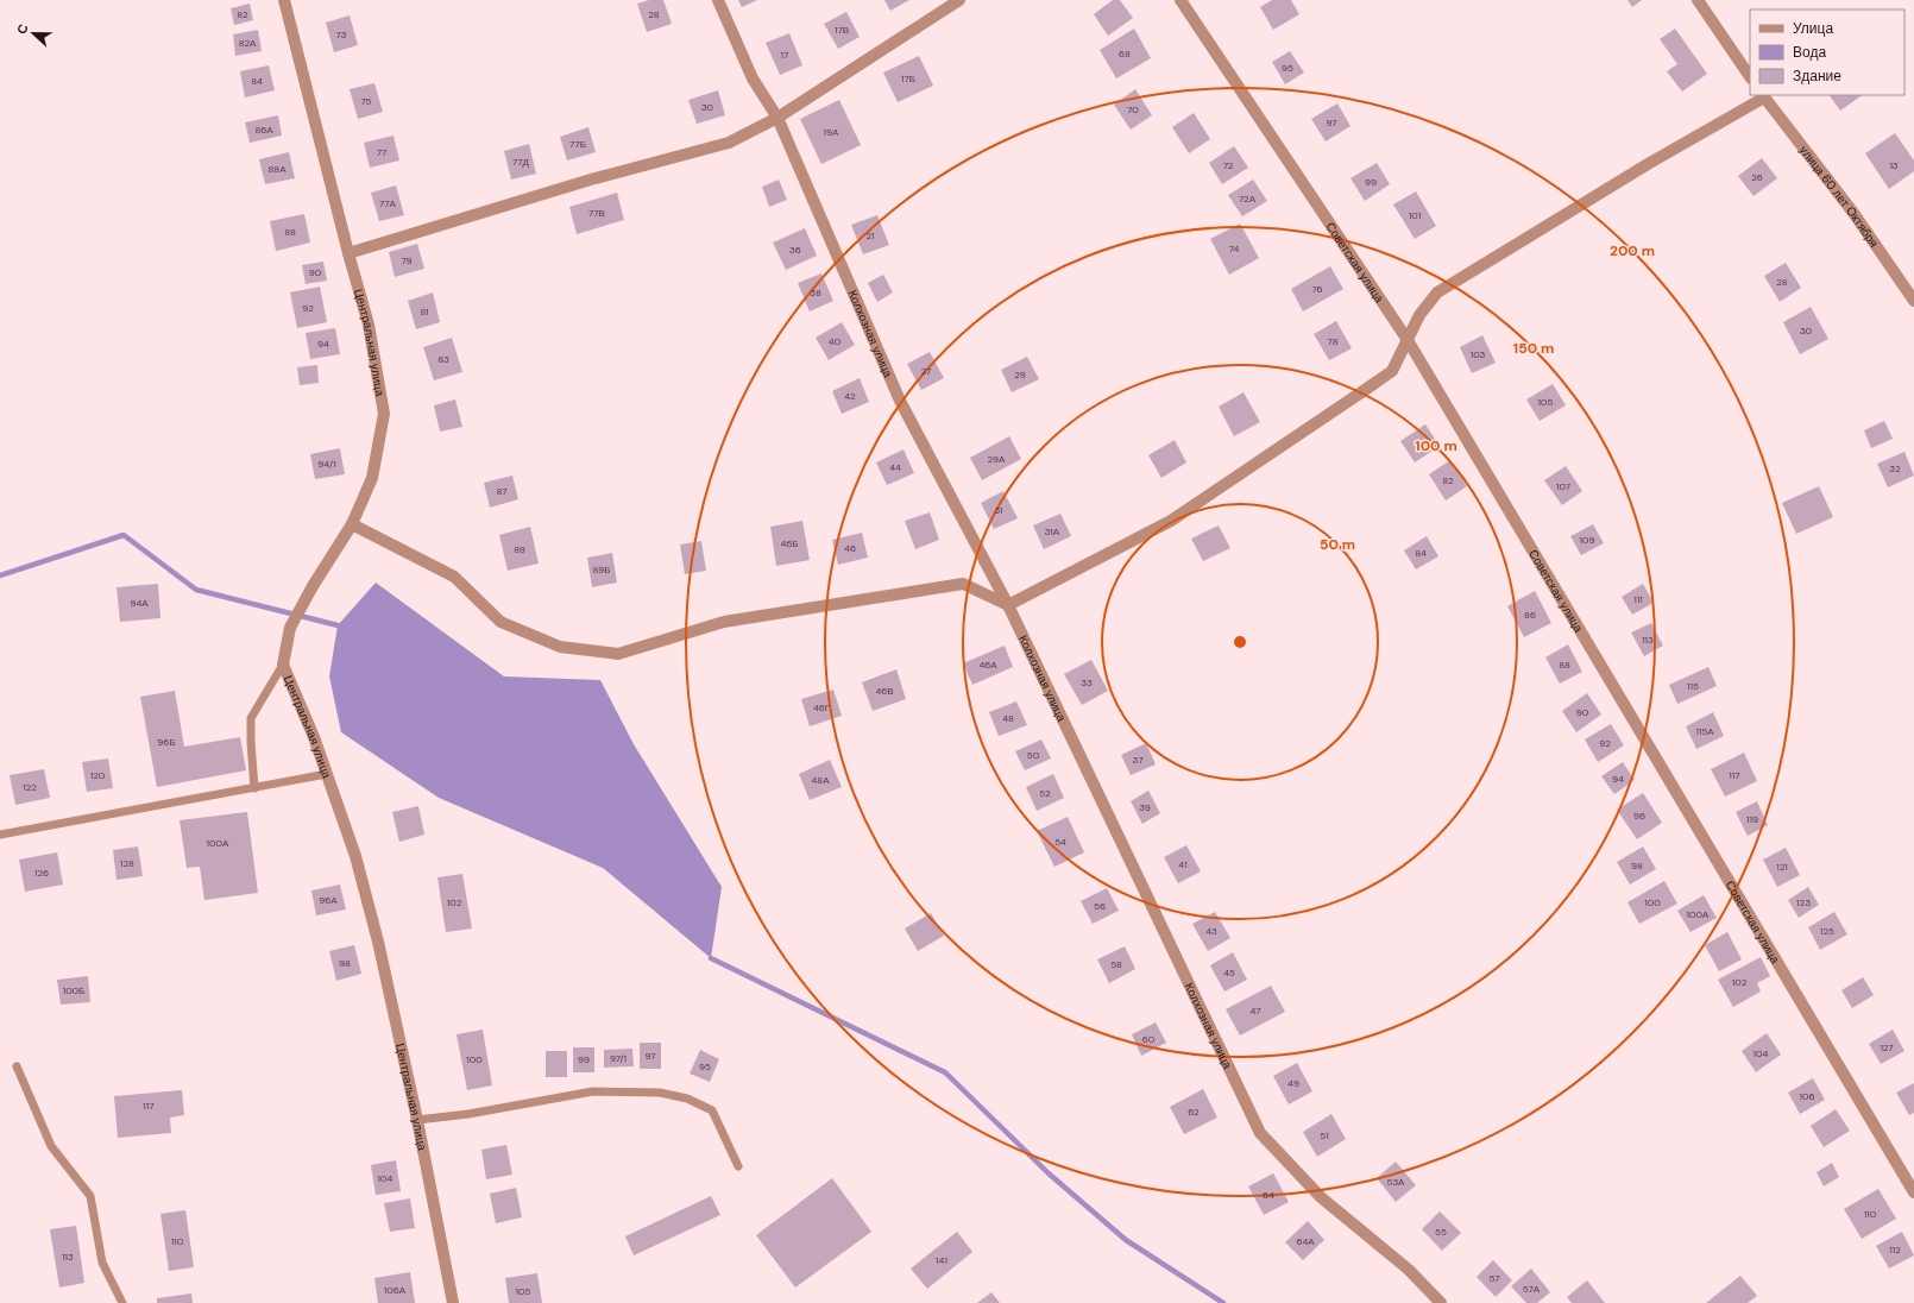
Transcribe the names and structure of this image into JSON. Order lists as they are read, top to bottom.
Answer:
{
  "streets": {
    "street": [
      "улица 60 лет Октября",
      "Советская улица",
      "Колхозная улица",
      "Центральная улица"
    ]
  },
  "house_numbers": [
    "82",
    "28",
    "17В",
    "73",
    "82А",
    "68",
    "17",
    "95",
    "17Б",
    "84",
    "75",
    "30",
    "70",
    "97",
    "86А",
    "19А",
    "77Б",
    "77",
    "77Д",
    "72",
    "13",
    "88А",
    "26",
    "99",
    "72А",
    "77А",
    "77В",
    "101",
    "88",
    "21",
    "74",
    "36",
    "79",
    "90",
    "28",
    "76",
    "38",
    "92",
    "81",
    "30",
    "40",
    "78",
    "94",
    "103",
    "83",
    "27",
    "29",
    "42",
    "105",
    "29А",
    "94/1",
    "44",
    "32",
    "82",
    "107",
    "87",
    "31",
    "31А",
    "109",
    "46Б",
    "46",
    "89",
    "84",
    "89Б",
    "111",
    "94А",
    "86",
    "113",
    "46А",
    "88",
    "33",
    "115",
    "46В",
    "46Г",
    "90",
    "48",
    "115А",
    "96Б",
    "92",
    "50",
    "37",
    "120",
    "117",
    "94",
    "48А",
    "122",
    "52",
    "39",
    "96",
    "119",
    "54",
    "100А",
    "128",
    "41",
    "98",
    "121",
    "126",
    "96А",
    "102",
    "100",
    "123",
    "56",
    "100А",
    "43",
    "125",
    "98",
    "58",
    "45",
    "102",
    "100Б",
    "47",
    "60",
    "127",
    "104",
    "97",
    "97/1",
    "100",
    "99",
    "95",
    "49",
    "106",
    "117",
    "62",
    "51",
    "104",
    "53А",
    "64",
    "110",
    "55",
    "110",
    "64А",
    "112",
    "113",
    "141",
    "57",
    "57А",
    "106А",
    "105"
  ],
  "legend": ["Улица", "Вода", "Здание"],
  "north": "left",
  "rings": [
    "200 m",
    "150 m",
    "100 m",
    "50 m"
  ]
}
